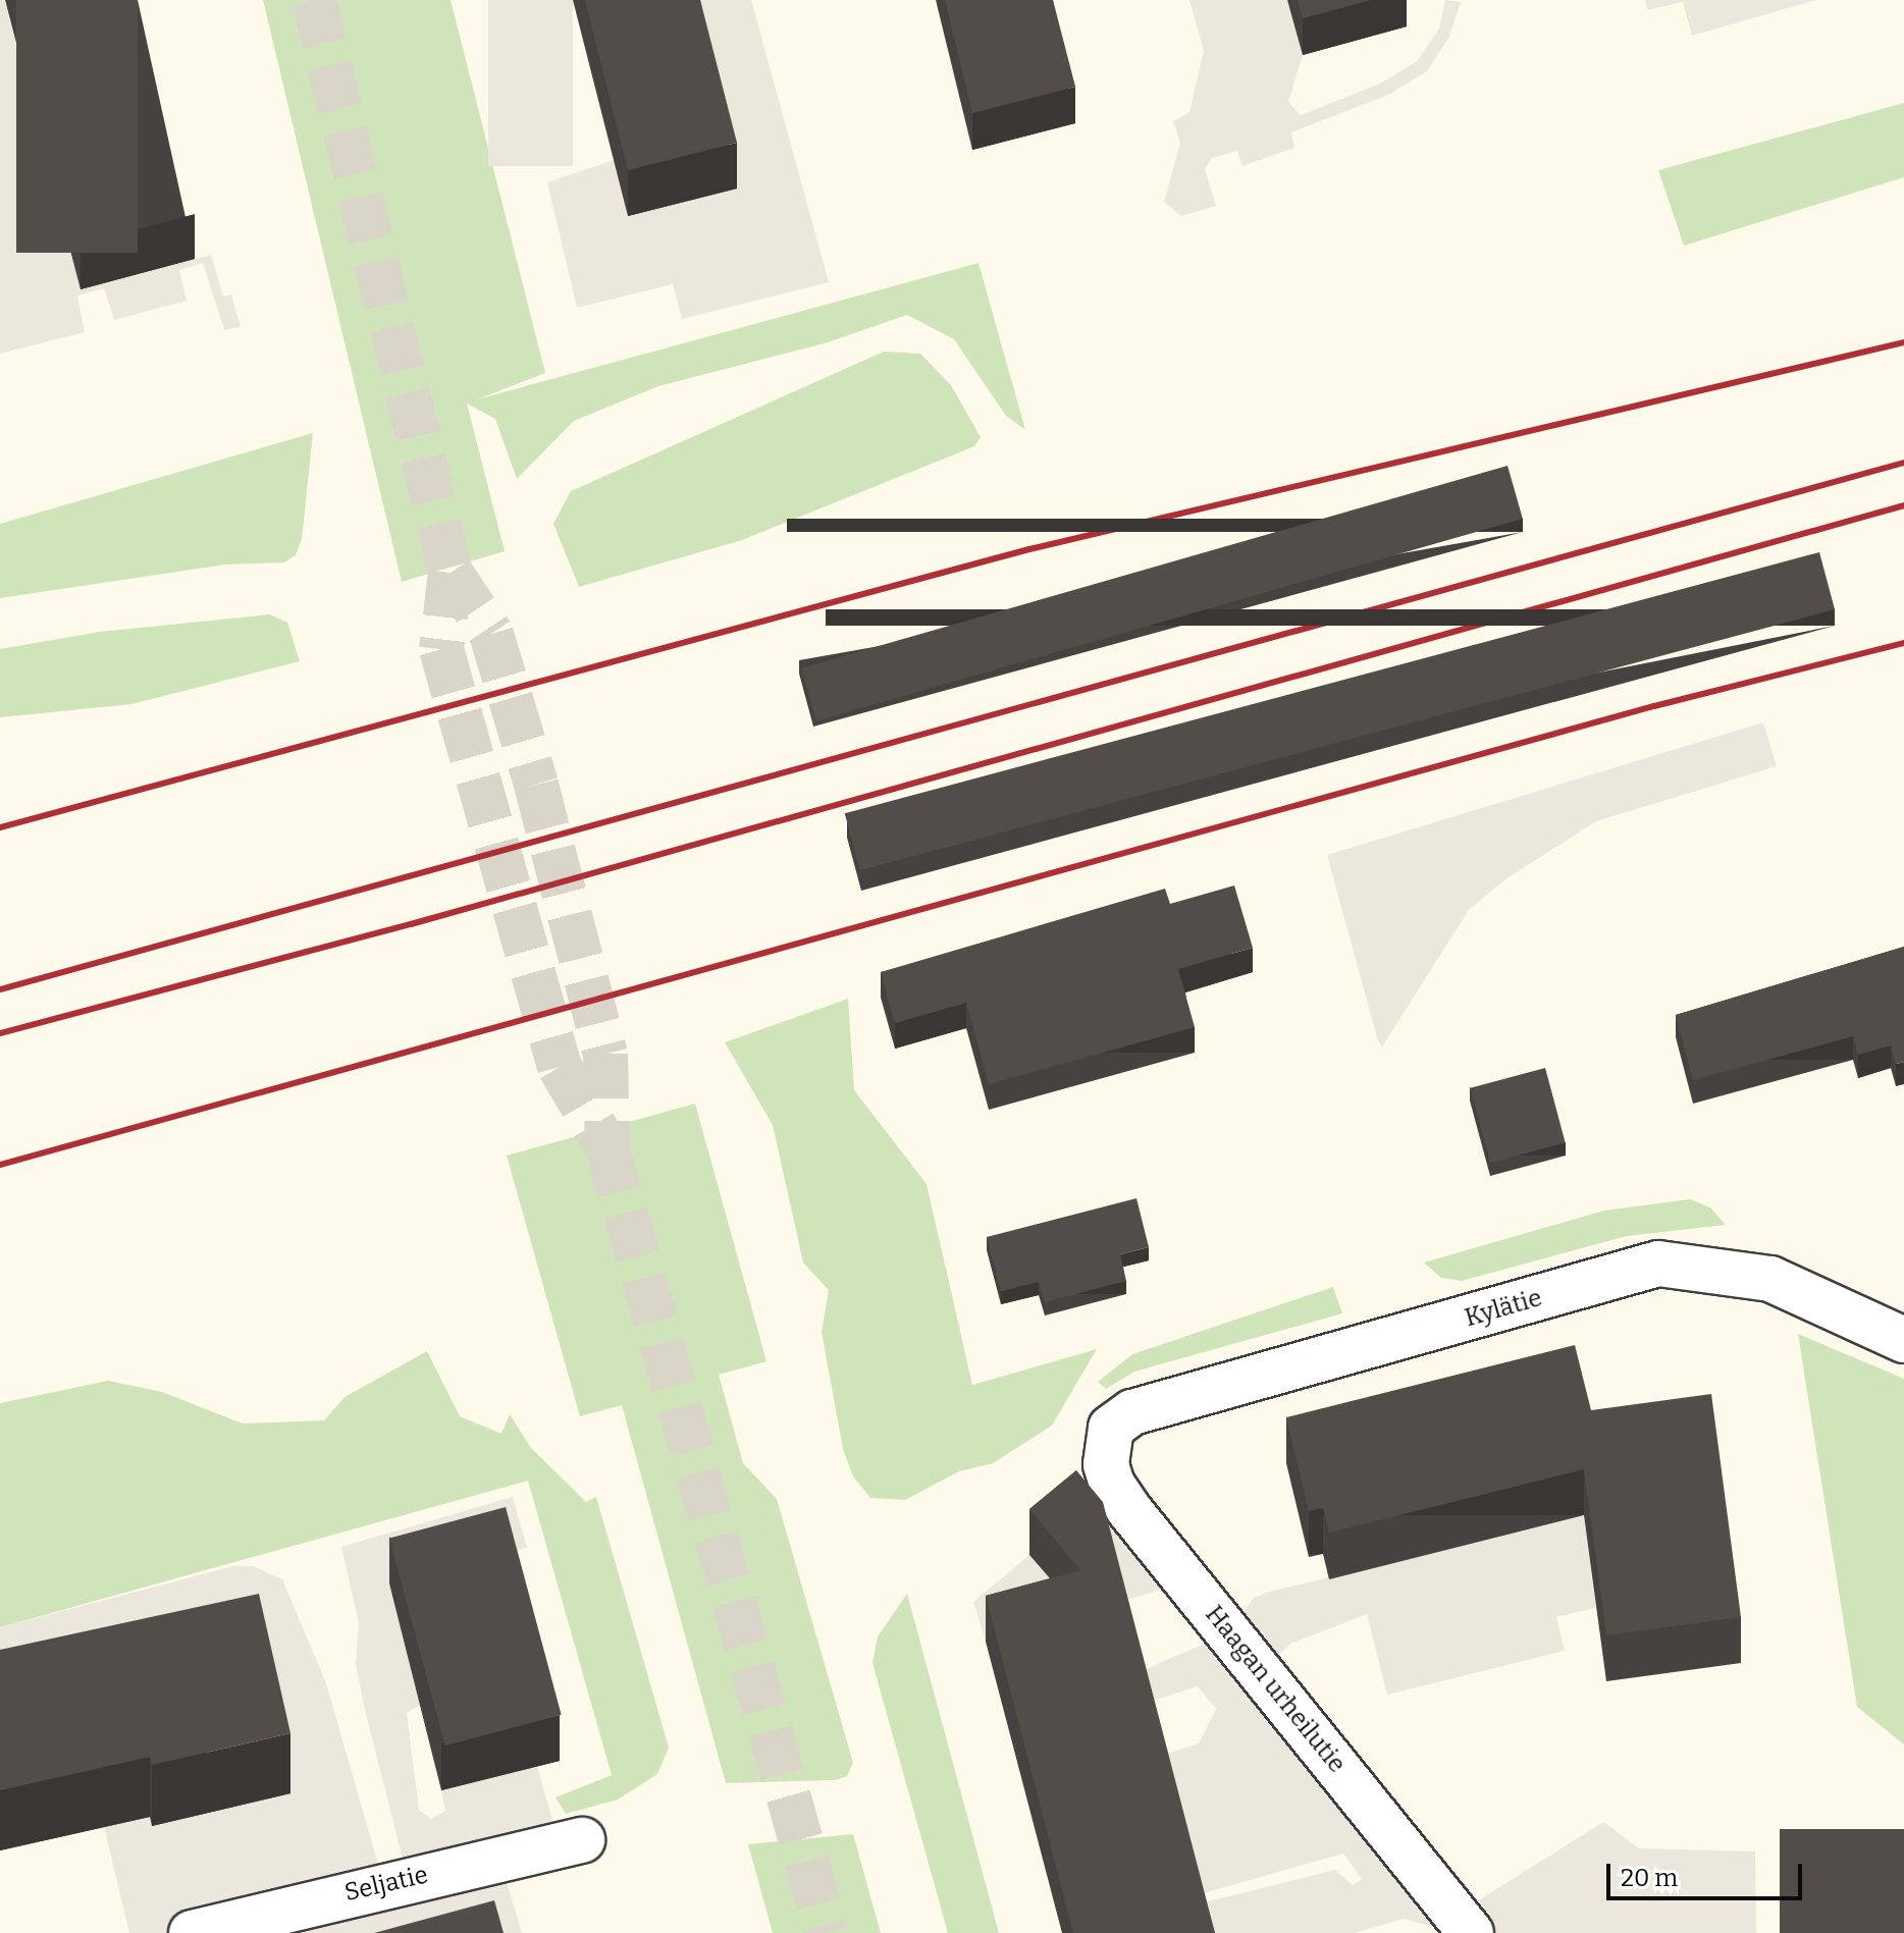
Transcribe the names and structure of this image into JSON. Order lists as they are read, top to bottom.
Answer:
{
  "streets": {
    "street": ["Kylätie", "Haagan urheilutie", "Seljatie"]
  },
  "crossings": [
    ["Kylätie", "Haagan urheilutie"]
  ],
  "scale_bar": "20 m"
}
